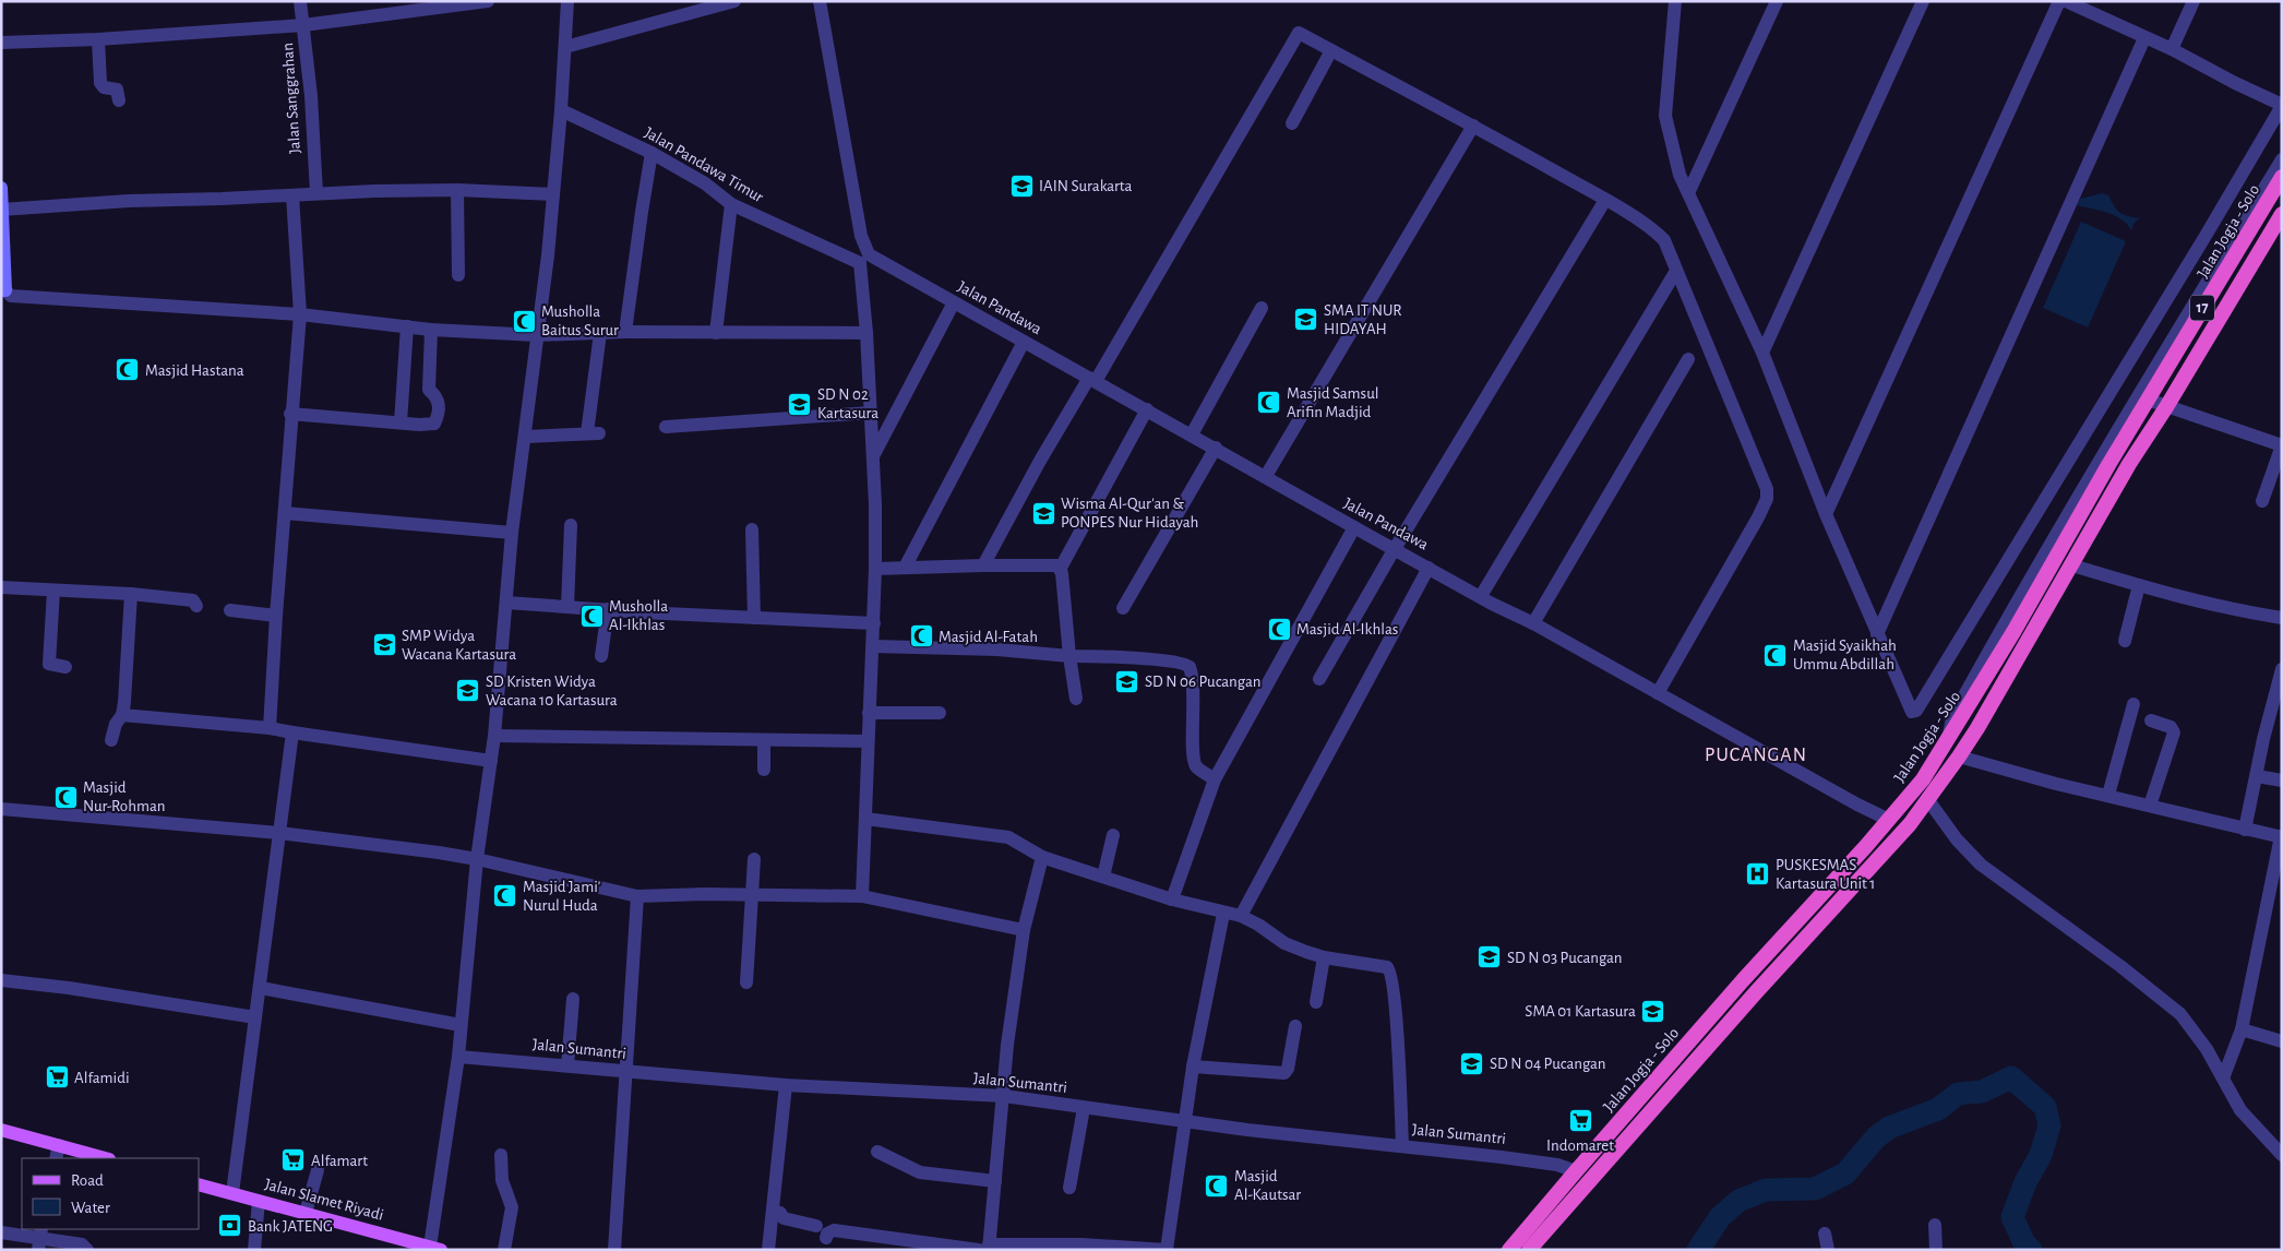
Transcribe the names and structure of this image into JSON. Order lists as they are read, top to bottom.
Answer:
{
  "streets": {
    "highway": ["Jalan Jogja - Solo", "17"],
    "main road": ["Jalan Slamet Riyadi"],
    "street": [
      "Jalan Sanggrahan",
      "Jalan Pandawa Timur",
      "Jalan Pandawa",
      "Jalan Sumantri"
    ]
  },
  "crossings": [
    ["Jalan Pandawa Timur", "Jalan Pandawa"],
    ["Jalan Jogja - Solo", "Jalan Pandawa"],
    ["Jalan Jogja - Solo", "Jalan Sumantri"]
  ],
  "districts": ["PUCANGAN"],
  "places": {
    "school or university": [
      "IAIN Surakarta",
      "SMA IT NUR HIDAYAH",
      "SD N 02 Kartasura",
      "Wisma Al-Qur'an & PONPES Nur Hidayah",
      "SMP Widya Wacana Kartasura",
      "SD N 06 Pucangan",
      "SD Kristen Widya Wacana 10 Kartasura",
      "SD N 03 Pucangan",
      "SMA 01 Kartasura",
      "SD N 04 Pucangan"
    ],
    "mosque": [
      "Musholla Baitus Surur",
      "Masjid Hastana",
      "Masjid Samsul Arifin Madjid",
      "Musholla Al-Ikhlas",
      "Masjid Al-Ikhlas",
      "Masjid Al-Fatah",
      "Masjid Syaikhah Ummu Abdillah",
      "Masjid Nur-Rohman",
      "Masjid Jami' Nurul Huda",
      "Masjid Al-Kautsar"
    ],
    "hospital": ["PUSKESMAS Kartasura Unit 1"],
    "supermarket": ["Alfamidi", "Indomaret", "Alfamart"],
    "bank": ["Bank JATENG"]
  },
  "legend": ["Road", "Water"]
}
